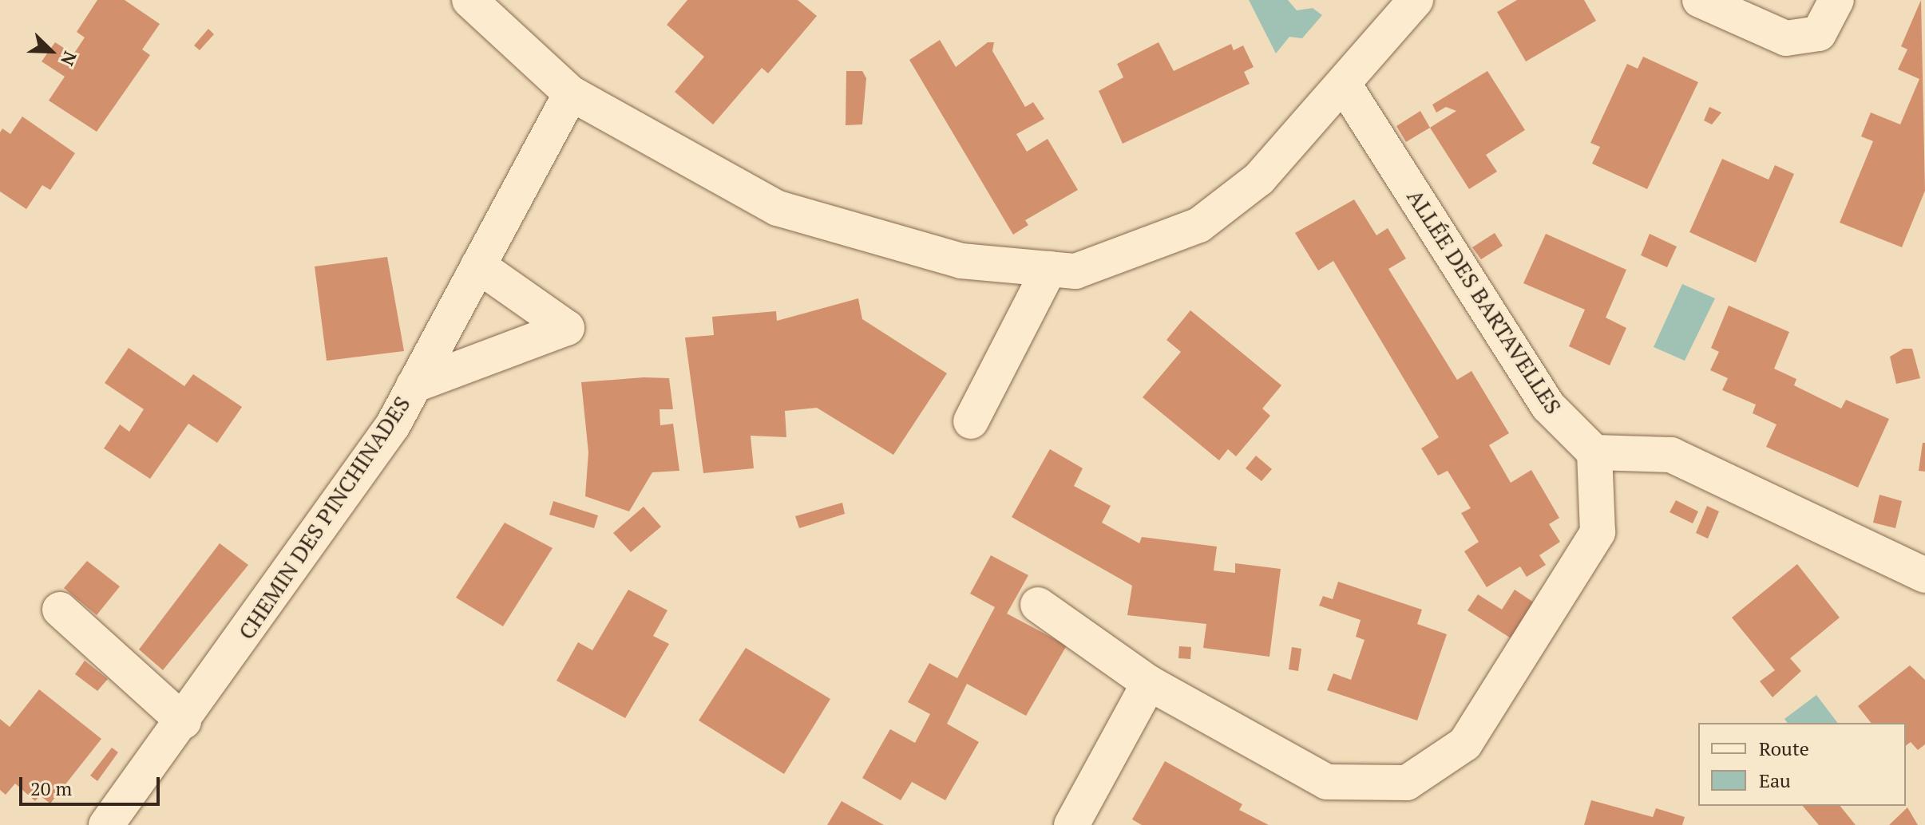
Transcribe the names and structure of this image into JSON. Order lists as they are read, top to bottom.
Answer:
{
  "streets": {
    "street": ["ALLÉE DES BARTAVELLES", "CHEMIN DES PINCHINADES"]
  },
  "legend": ["Route", "Eau"],
  "scale_bar": "20 m",
  "north": "bottom right"
}
